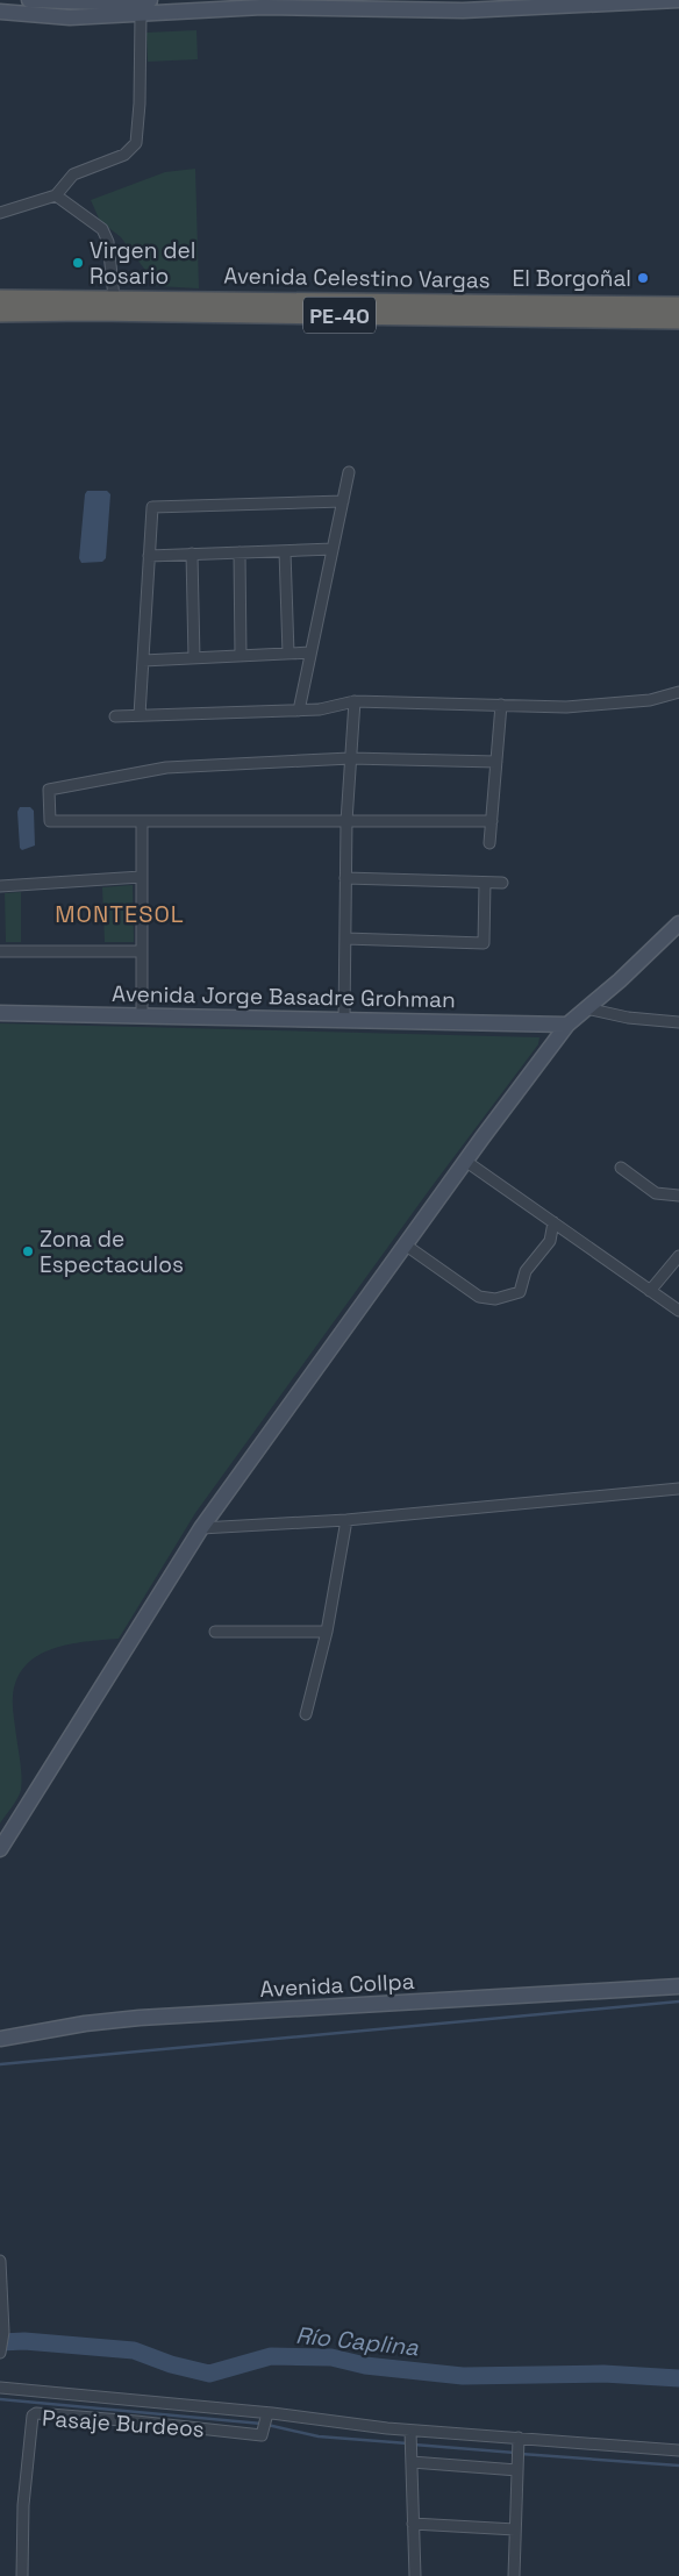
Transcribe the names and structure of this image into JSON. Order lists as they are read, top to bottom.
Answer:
{
  "streets": {
    "highway": ["Avenida Celestino Vargas", "PE-40"],
    "main road": ["Avenida Jorge Basadre Grohman", "Avenida Collpa"],
    "street": ["Pasaje Burdeos"]
  },
  "districts": ["MONTESOL"],
  "water": ["Río Caplina"],
  "places": ["Virgen del Rosario", "El Borgoñal", "Zona de Espectaculos"]
}
